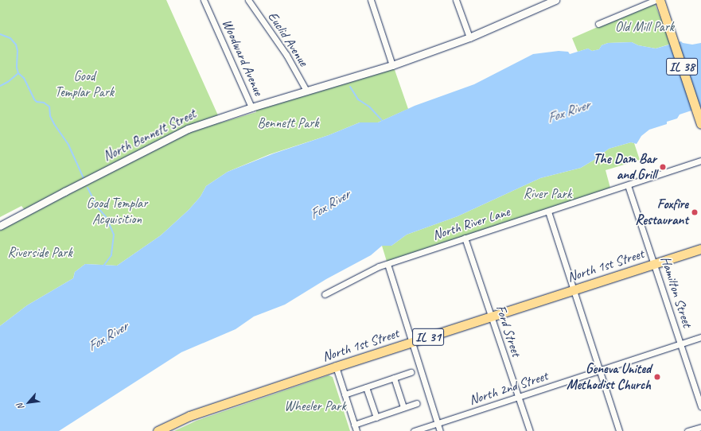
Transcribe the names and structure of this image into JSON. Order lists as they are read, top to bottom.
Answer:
{
  "streets": {
    "main road": [
      "IL 38",
      "North Bennett Street",
      "North 1st Street",
      "IL 31"
    ],
    "street": [
      "Euclid Avenue",
      "Woodward Avenue",
      "North River Lane",
      "Hamilton Street",
      "Ford Street",
      "North 2nd Street"
    ]
  },
  "crossings": [
    ["Euclid Avenue", "North Bennett Street"],
    ["Woodward Avenue", "North Bennett Street"],
    ["North River Lane", "Hamilton Street"],
    ["North River Lane", "Ford Street"],
    ["North 1st Street", "Hamilton Street"],
    ["North 1st Street", "Ford Street"],
    ["Hamilton Street", "North 2nd Street"],
    ["Ford Street", "North 2nd Street"]
  ],
  "water": ["Fox River"],
  "parks": [
    "Old Mill Park",
    "Good Templar Park",
    "Bennett Park",
    "River Park",
    "Good Templar Acquisition",
    "Riverside Park",
    "Wheeler Park"
  ],
  "places": ["The Dam Bar and Grill", "Foxfire Restaurant", "Geneva United Methodist Church"],
  "north": "bottom left"
}
